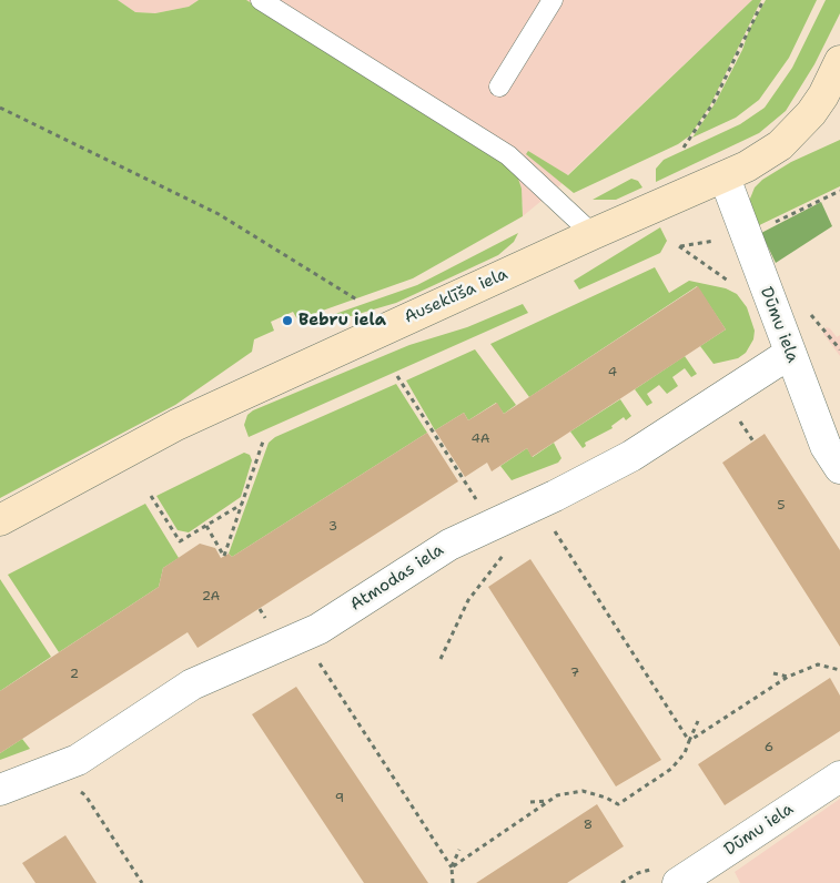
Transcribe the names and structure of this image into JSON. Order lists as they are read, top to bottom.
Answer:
{
  "streets": {
    "street": ["Auseklīša iela", "Dūmu iela", "Atmodas iela"]
  },
  "crossings": [
    ["Auseklīša iela", "Dūmu iela"],
    ["Dūmu iela", "Atmodas iela"]
  ],
  "places": ["Bebru iela"],
  "house_numbers": [
    "4",
    "4A",
    "5",
    "3",
    "2A",
    "7",
    "2",
    "6",
    "9",
    "8"
  ]
}
